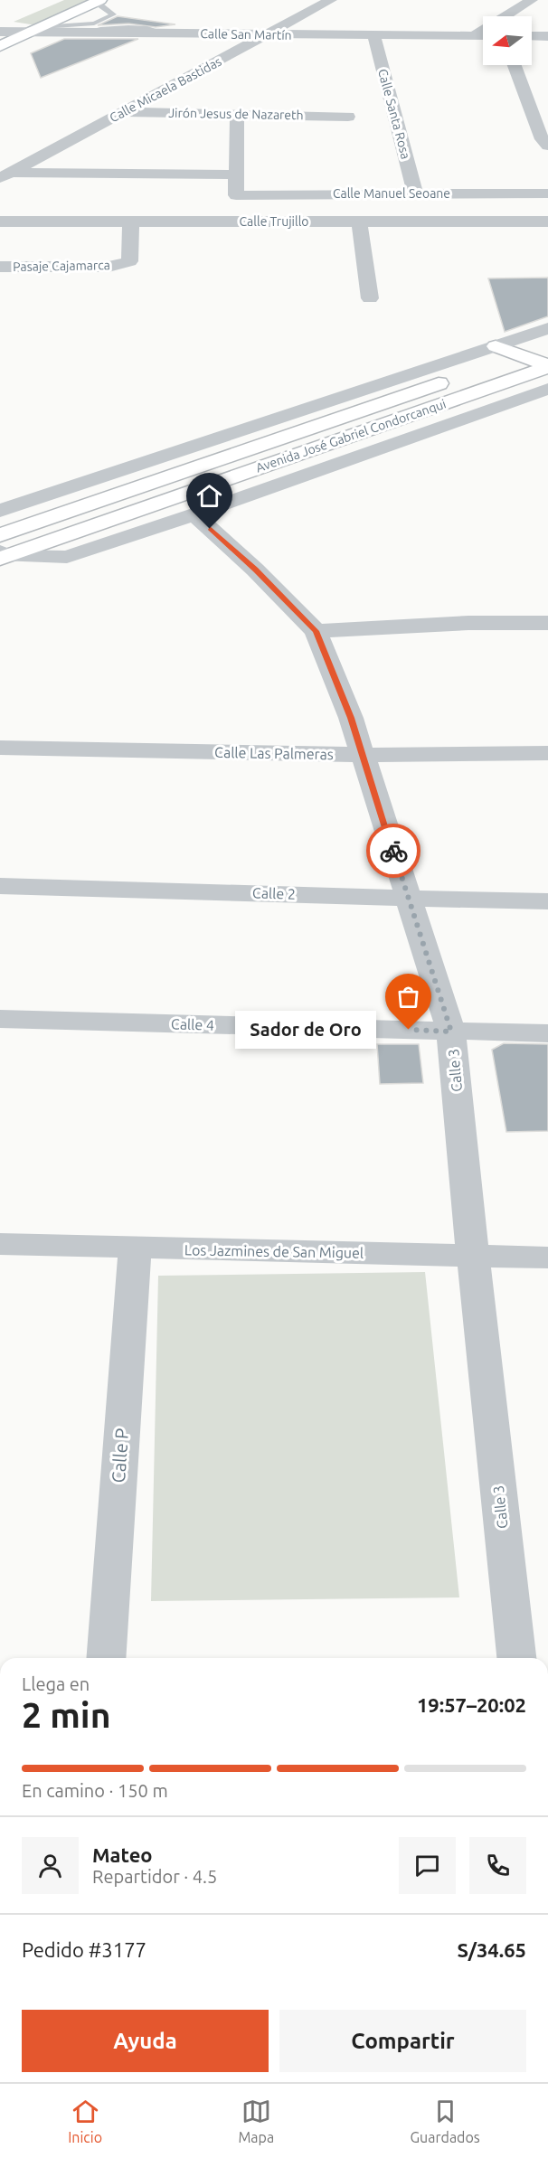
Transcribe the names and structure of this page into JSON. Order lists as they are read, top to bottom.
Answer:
{
  "streets": {
    "main road": ["Avenida José Gabriel Condorcanqui"],
    "street": [
      "Calle San Martín",
      "Calle Micaela Bastidas",
      "Jirón Jesus de Nazareth",
      "Calle Santa Rosa",
      "Calle Manuel Seoane",
      "Calle Trujillo",
      "Pasaje Cajamarca",
      "Calle Las Palmeras",
      "Calle 2",
      "Calle 4",
      "Calle 3",
      "Los Jazmines de San Miguel",
      "Calle P"
    ]
  },
  "crossings": [
    ["Calle San Martín", "Calle Micaela Bastidas"],
    ["Calle San Martín", "Calle Santa Rosa"],
    ["Calle Micaela Bastidas", "Jirón Jesus de Nazareth"],
    ["Calle Santa Rosa", "Calle Manuel Seoane"],
    ["Calle Trujillo", "Pasaje Cajamarca"],
    ["Calle Las Palmeras", "Calle 3"],
    ["Calle 2", "Calle 3"],
    ["Calle 4", "Calle 3"],
    ["Calle 3", "Los Jazmines de San Miguel"],
    ["Los Jazmines de San Miguel", "Calle P"]
  ],
  "places": ["Sador de Oro"],
  "north": "left",
  "page": {
    "bubble": "Sador de Oro",
    "heading": ["2 min", "Llega en", "19:57–20:02"],
    "panel": [
      "Mateo",
      "Repartidor · 4.5",
      "Pedido #3177",
      "S/34.65"
    ],
    "bar": "En camino · 150 m",
    "buttons": ["Ayuda", "Compartir"],
    "tabs": ["Inicio", "Mapa", "Guardados"]
  }
}
